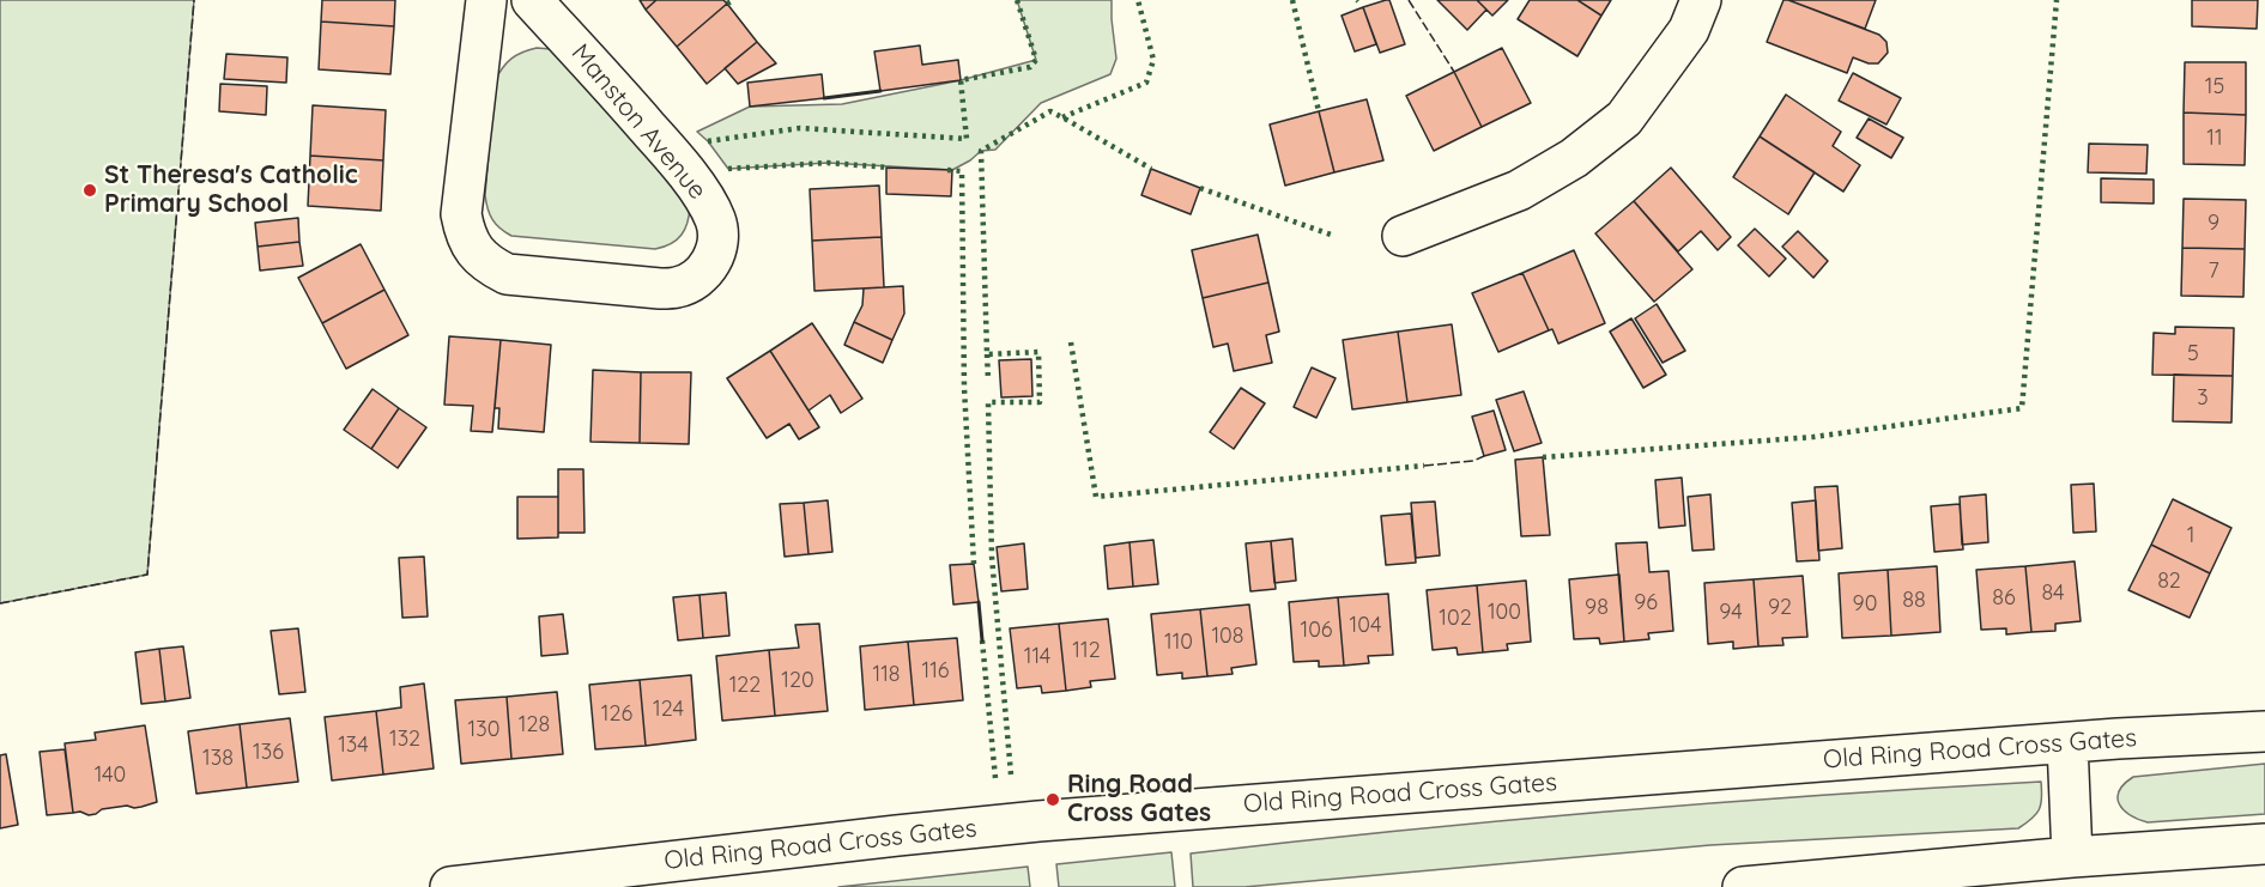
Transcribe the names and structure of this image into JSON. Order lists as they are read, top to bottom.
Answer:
{
  "streets": {
    "main road": ["Manston Avenue", "Old Ring Road Cross Gates"]
  },
  "places": ["St Theresa's Catholic Primary School", "Ring Road Cross Gates"],
  "house_numbers": [
    "15",
    "11",
    "9",
    "7",
    "5",
    "3",
    "1",
    "82",
    "84",
    "86",
    "88",
    "96",
    "90",
    "98",
    "92",
    "100",
    "94",
    "102",
    "104",
    "106",
    "108",
    "110",
    "112",
    "114",
    "116",
    "118",
    "120",
    "122",
    "124",
    "126",
    "128",
    "130",
    "132",
    "134",
    "136",
    "138",
    "140"
  ]
}
